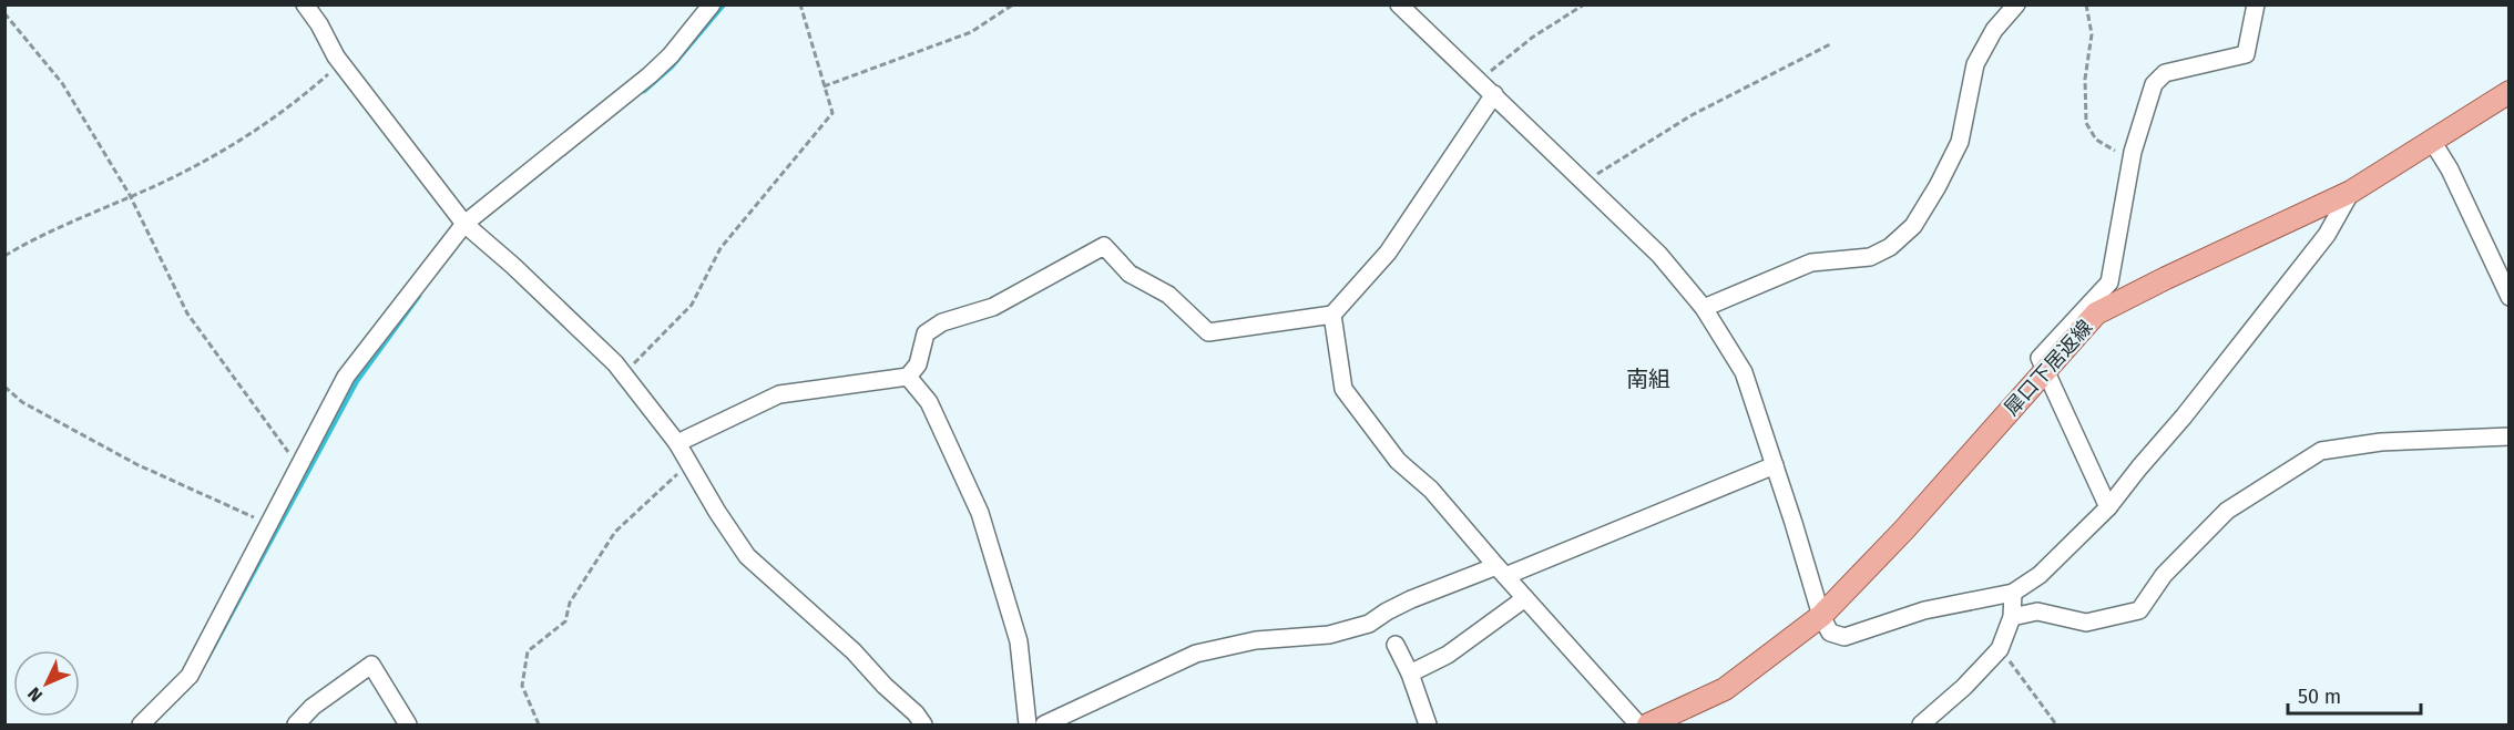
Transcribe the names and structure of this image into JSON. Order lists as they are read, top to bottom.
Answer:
{
  "streets": {
    "main road": ["犀口下居返線"]
  },
  "districts": ["南組"],
  "scale_bar": "50 m",
  "north": "bottom left"
}
